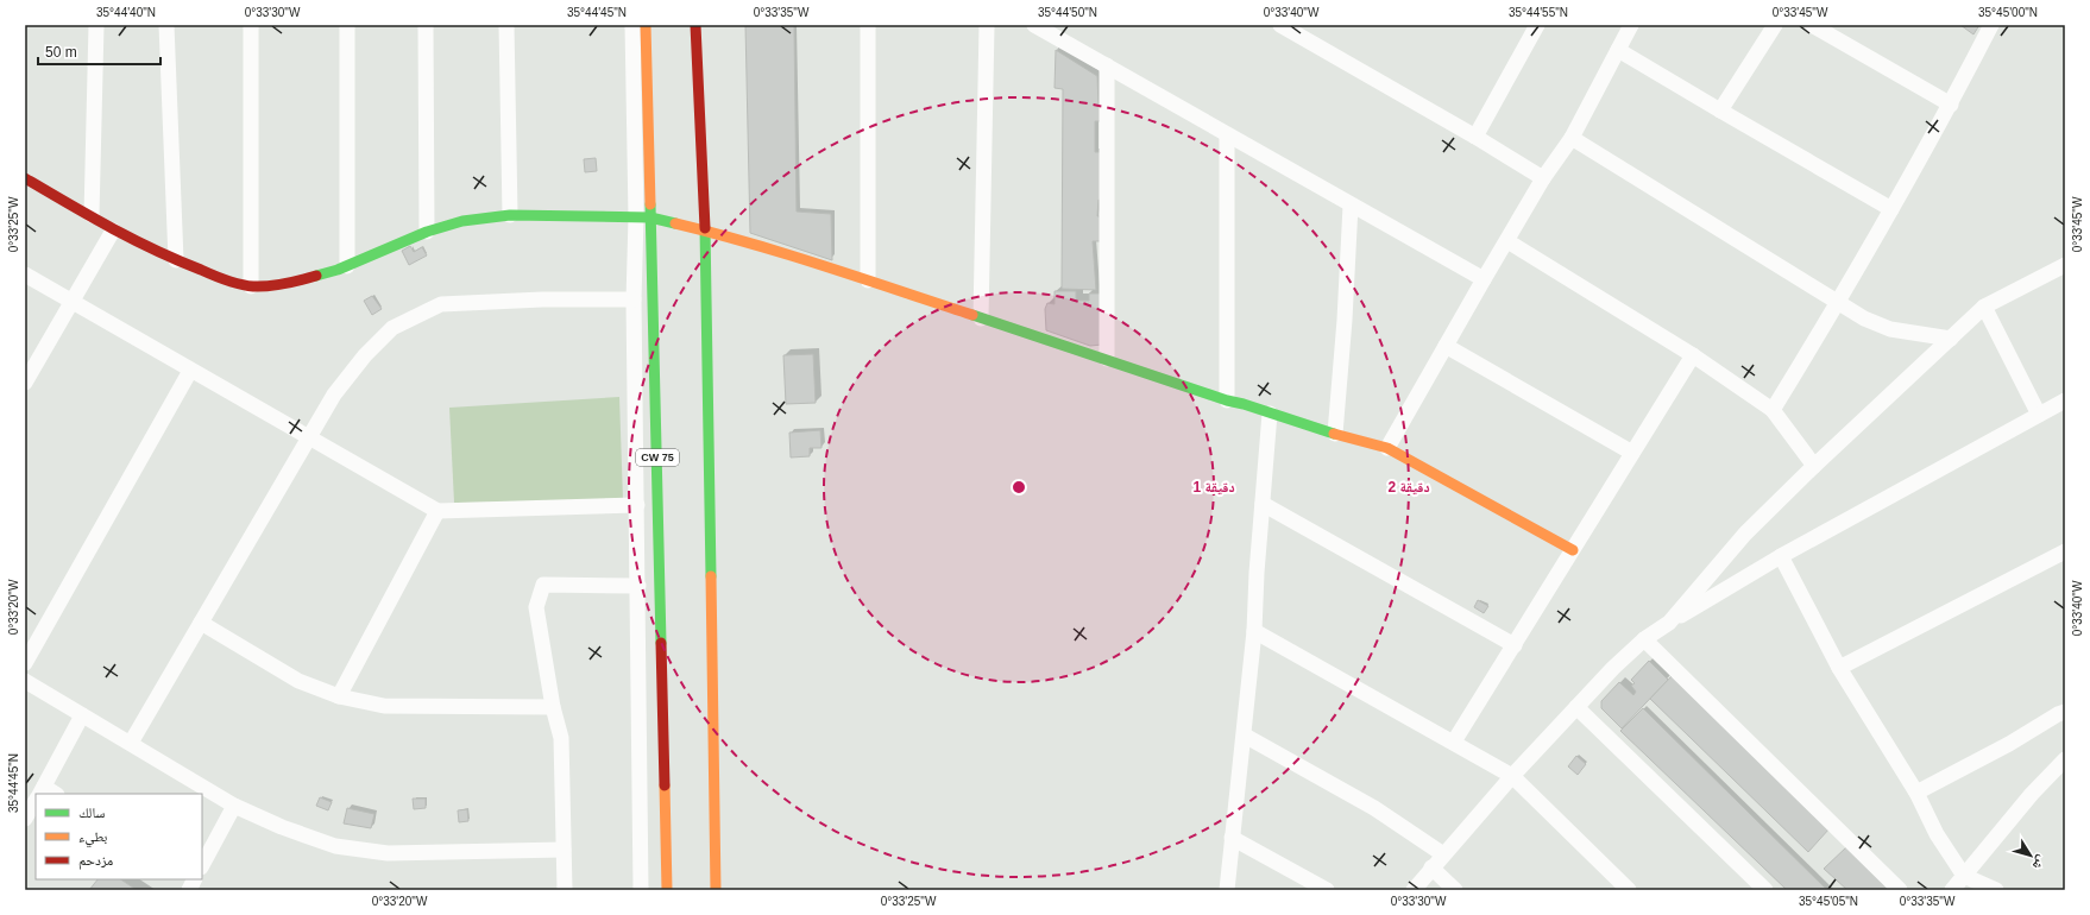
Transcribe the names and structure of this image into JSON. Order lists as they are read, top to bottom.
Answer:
{
  "streets": {
    "main road": ["CW 75"]
  },
  "legend": ["سالك", "بطيء", "مزدحم"],
  "scale_bar": "50 m",
  "north": "bottom right",
  "coordinates": [
    "35°44'40\"N",
    "0°33'30\"W",
    "35°44'45\"N",
    "0°33'35\"W",
    "35°44'50\"N",
    "0°33'40\"W",
    "35°44'55\"N",
    "0°33'45\"W",
    "35°45'00\"N",
    "0°33'25\"W",
    "0°33'20\"W",
    "35°45'05\"N"
  ],
  "rings": ["1 دقيقة", "2 دقيقة"]
}
